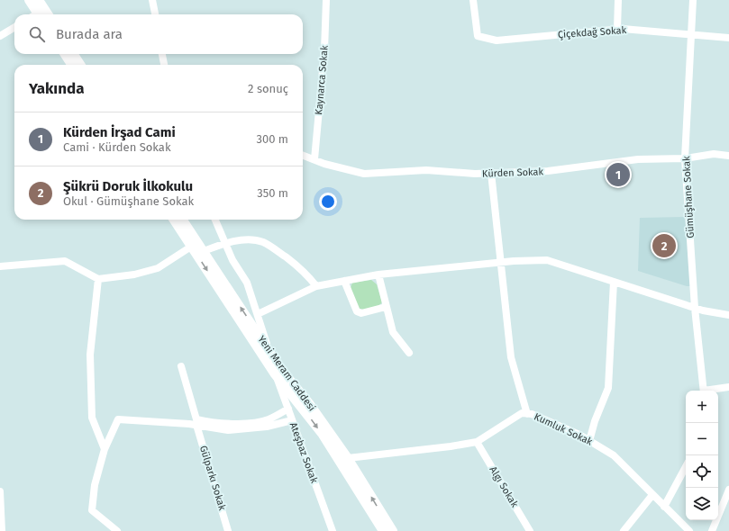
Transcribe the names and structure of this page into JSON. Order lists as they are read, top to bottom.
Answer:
{
  "streets": {
    "main road": ["Yeni Meram Caddesi"],
    "street": [
      "Çiçekdağ Sokak",
      "Kaynarca Sokak",
      "Kürden Sokak",
      "Gümüşhane Sokak",
      "Kumluk Sokak",
      "Ateşbaz Sokak",
      "Gülparkı Sokak",
      "Algı Sokak"
    ]
  },
  "crossings": [
    ["Çiçekdağ Sokak", "Gümüşhane Sokak"],
    ["Kaynarca Sokak", "Kürden Sokak"],
    ["Kürden Sokak", "Gümüşhane Sokak"],
    ["Yeni Meram Caddesi", "Kumluk Sokak"],
    ["Yeni Meram Caddesi", "Ateşbaz Sokak"],
    ["Kumluk Sokak", "Algı Sokak"]
  ],
  "page": {
    "search": "Burada ara",
    "heading": ["Yakında", "2 sonuç"],
    "list": [
      {
        "mark": "1",
        "name": "Kürden İrşad Cami",
        "note": "Cami · Kürden Sokak",
        "value": "300 m"
      },
      {
        "mark": "2",
        "name": "Şükrü Doruk İlkokulu",
        "note": "Okul · Gümüşhane Sokak",
        "value": "350 m"
      }
    ],
    "pins": ["1", "2"],
    "map_buttons": ["+", "−"]
  }
}
